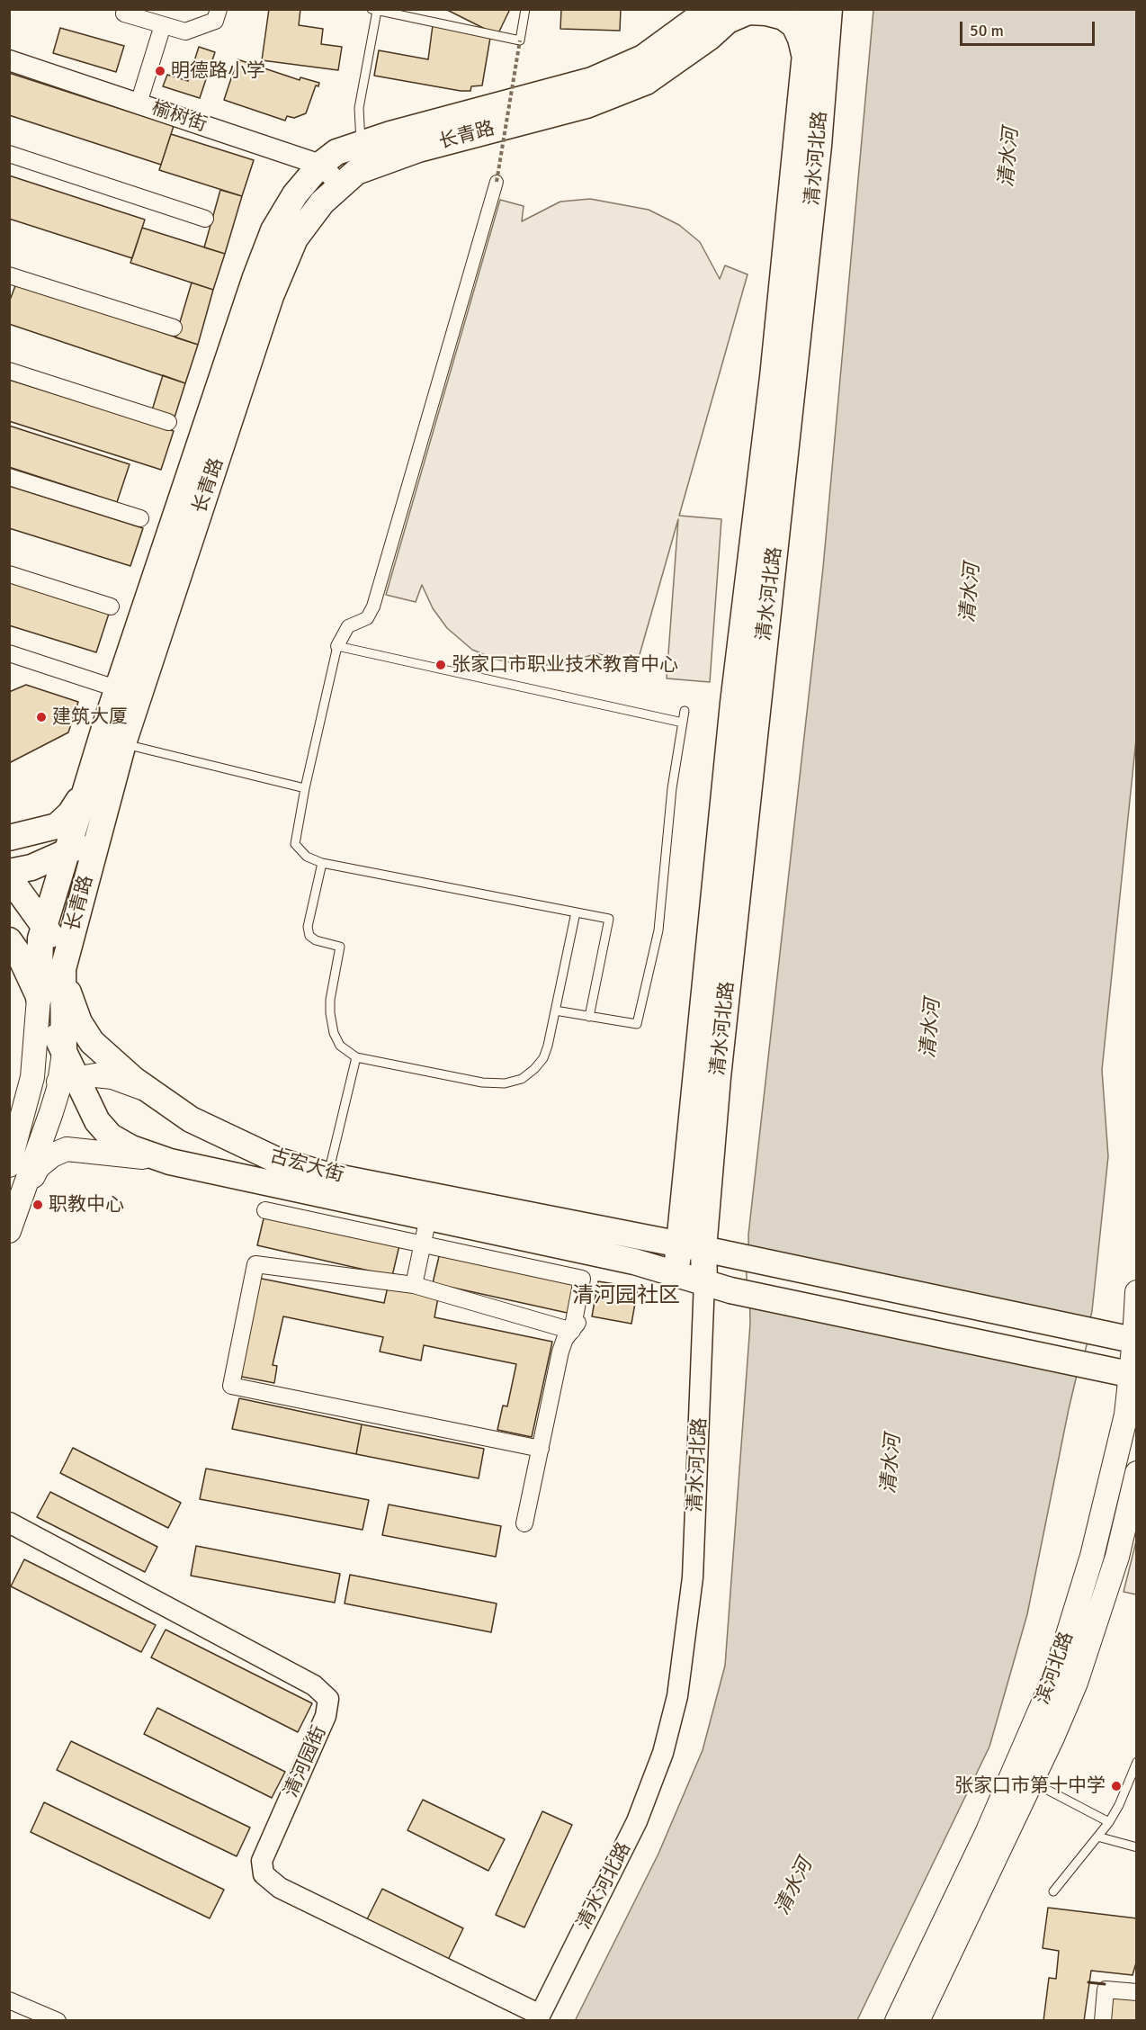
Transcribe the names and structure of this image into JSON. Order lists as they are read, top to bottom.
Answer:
{
  "streets": {
    "main road": [
      "长青路",
      "清水河北路",
      "古宏大街",
      "滨河北路"
    ],
    "street": ["榆树街", "清河园街"]
  },
  "crossings": [
    ["榆树街", "长青路"],
    ["长青路", "古宏大街"],
    ["清水河北路", "古宏大街"],
    ["清水河北路", "清河园街"],
    ["古宏大街", "滨河北路"]
  ],
  "districts": ["清河园社区"],
  "water": ["清水河"],
  "places": [
    "明德路小学",
    "张家口市职业技术教育中心",
    "建筑大厦",
    "职教中心",
    "张家口市第十中学"
  ],
  "scale_bar": "50 m"
}
